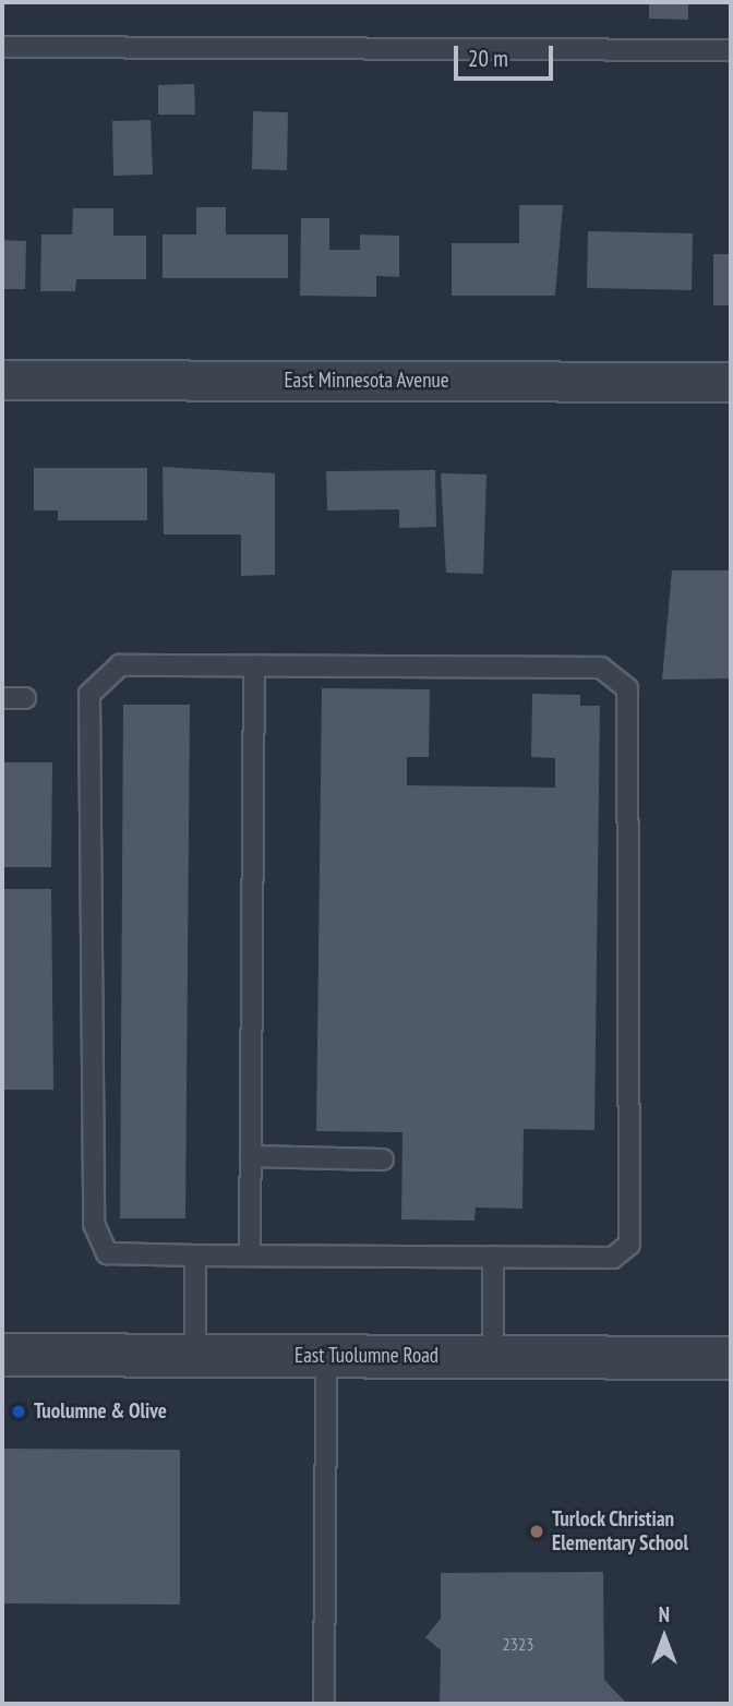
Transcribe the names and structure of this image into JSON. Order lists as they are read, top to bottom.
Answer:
{
  "streets": {
    "street": ["East Minnesota Avenue", "East Tuolumne Road"]
  },
  "places": ["Tuolumne & Olive", "Turlock Christian Elementary School"],
  "house_numbers": ["2323"],
  "scale_bar": "20 m",
  "north": "top"
}
